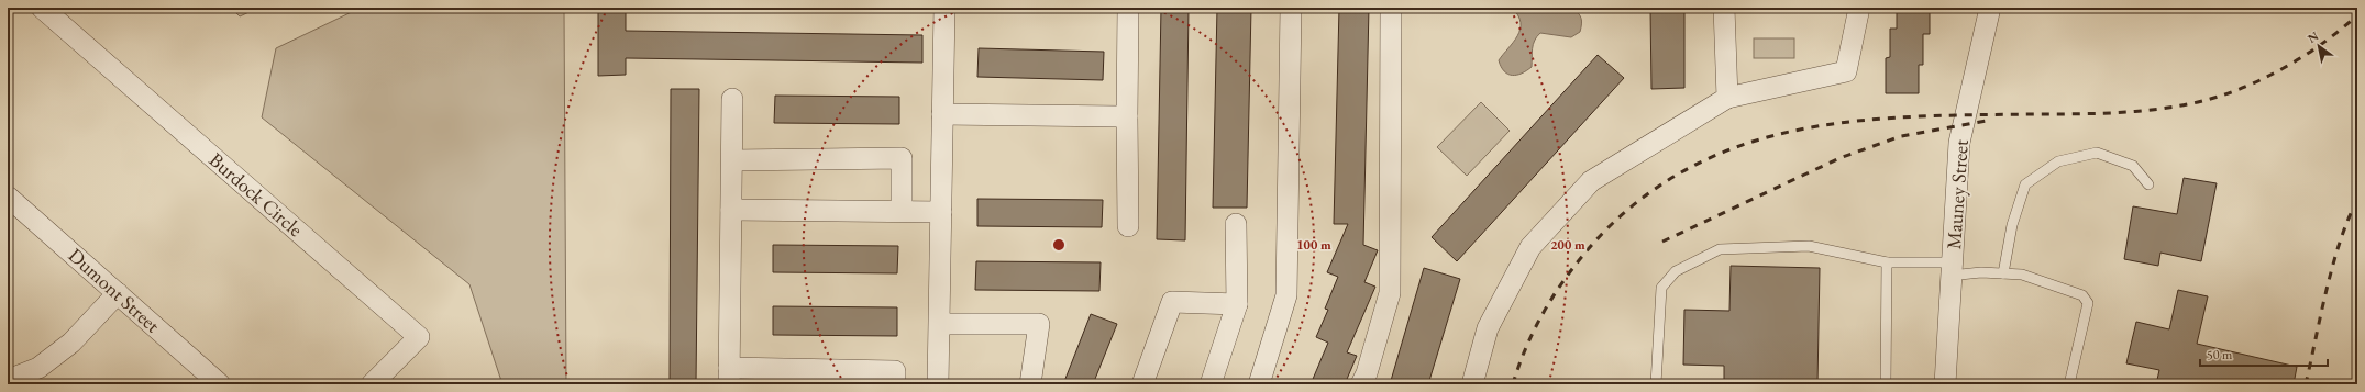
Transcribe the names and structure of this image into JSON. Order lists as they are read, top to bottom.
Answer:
{
  "streets": {
    "street": ["Burdock Circle", "Mauney Street", "Dumont Street"]
  },
  "scale_bar": "50 m",
  "north": "top left",
  "rings": ["100 m", "200 m"]
}
